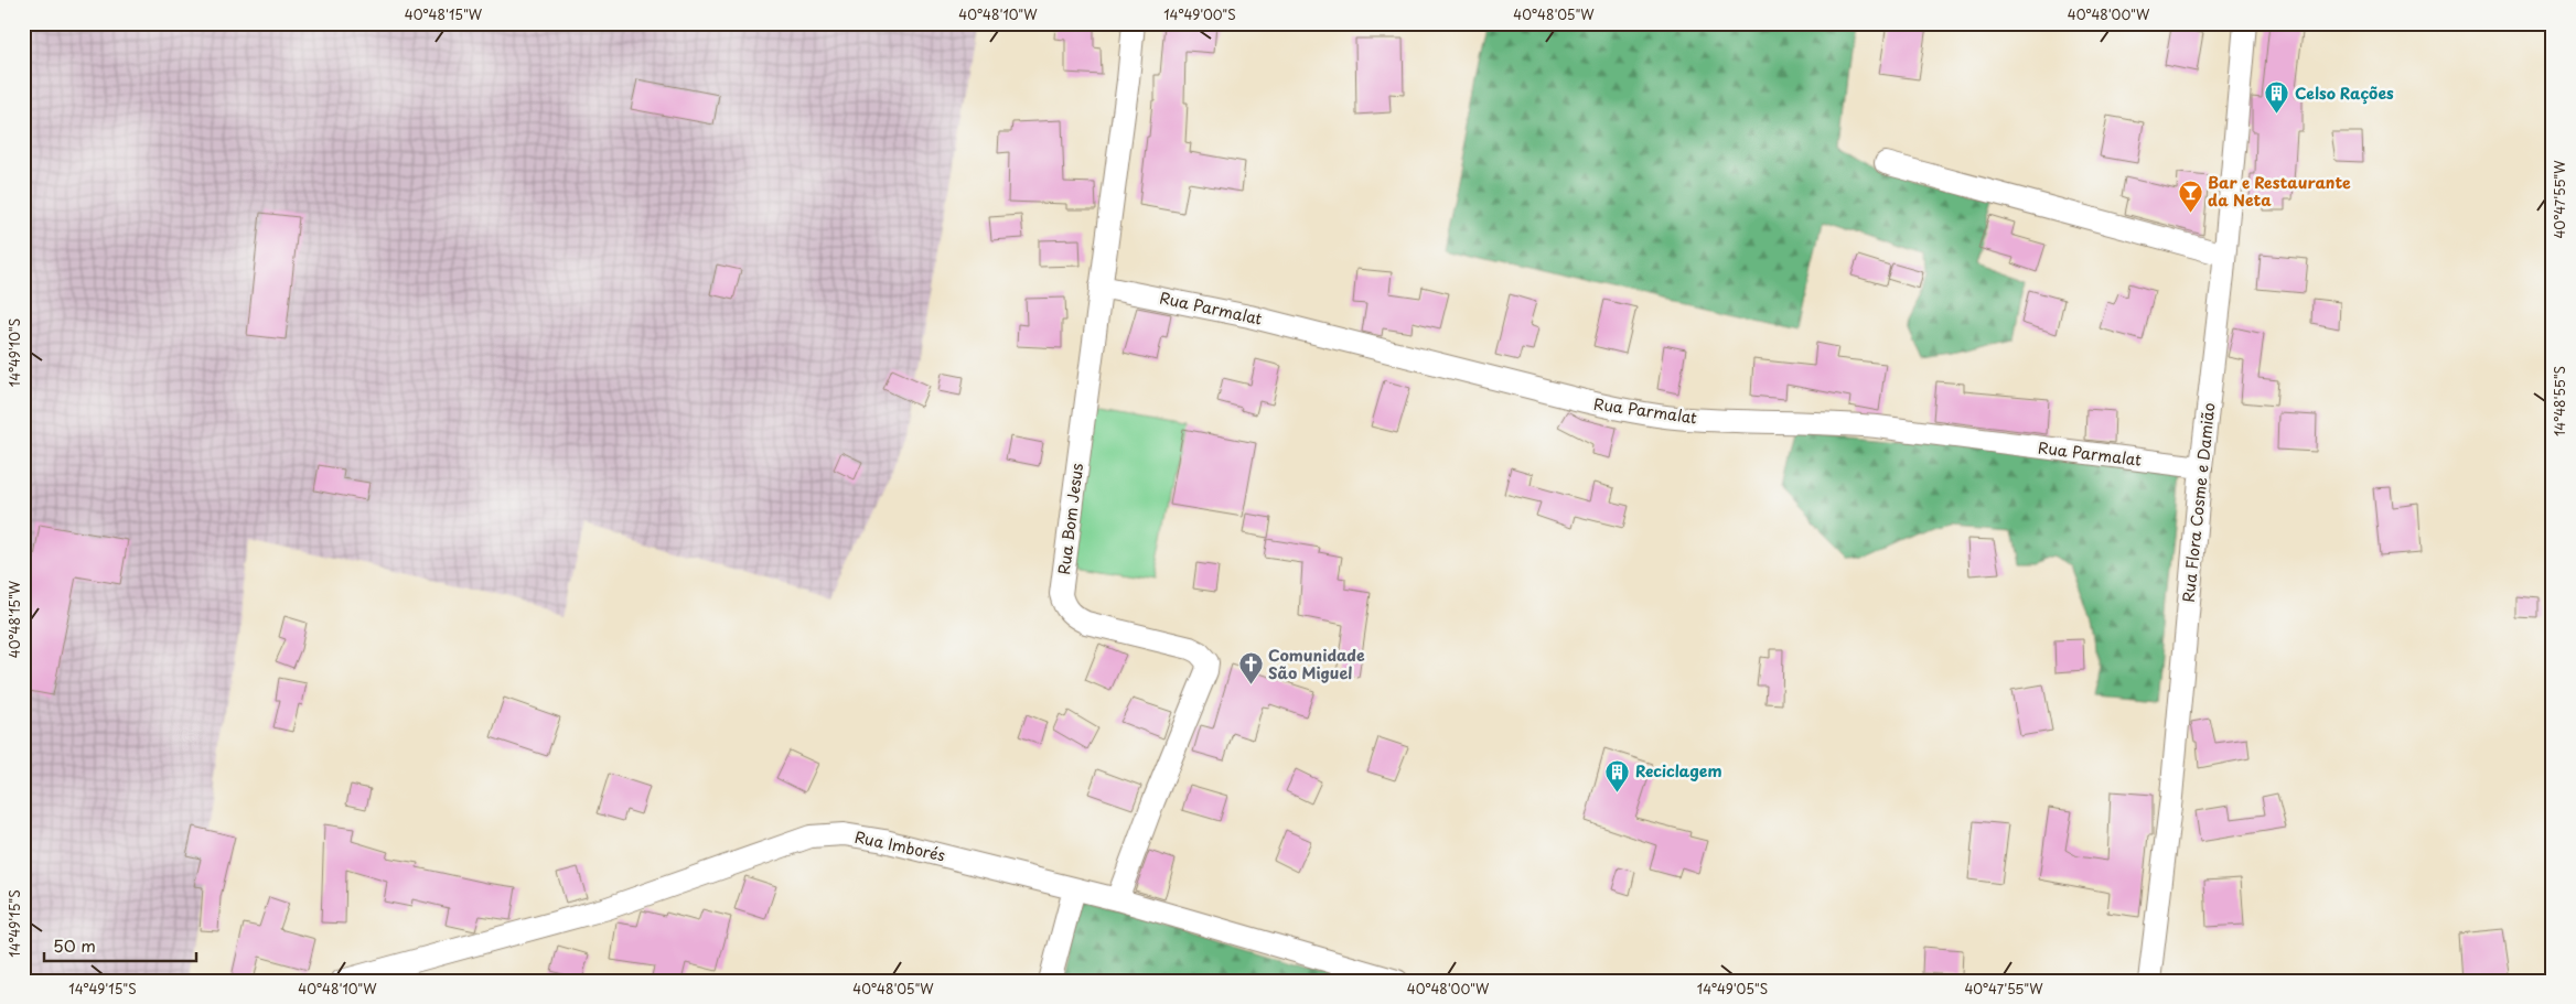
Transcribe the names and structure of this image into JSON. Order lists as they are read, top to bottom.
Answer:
{
  "streets": {
    "street": [
      "Rua Parmalat",
      "Rua Flora Cosme e Damião",
      "Rua Bom Jesus",
      "Rua Imborés"
    ]
  },
  "crossings": [
    ["Rua Parmalat", "Rua Flora Cosme e Damião"],
    ["Rua Parmalat", "Rua Bom Jesus"],
    ["Rua Bom Jesus", "Rua Imborés"]
  ],
  "places": {
    "building": ["Celso Rações", "Reciclagem"],
    "bar": ["Bar e Restaurante da Neta"],
    "church": ["Comunidade São Miguel"]
  },
  "scale_bar": "50 m",
  "coordinates": [
    "40°48'15\"W",
    "40°48'10\"W",
    "14°49'00\"S",
    "40°48'05\"W",
    "40°48'00\"W",
    "40°47'55\"W",
    "14°49'10\"S",
    "14°48'55\"S",
    "14°49'15\"S",
    "14°49'05\"S"
  ]
}
